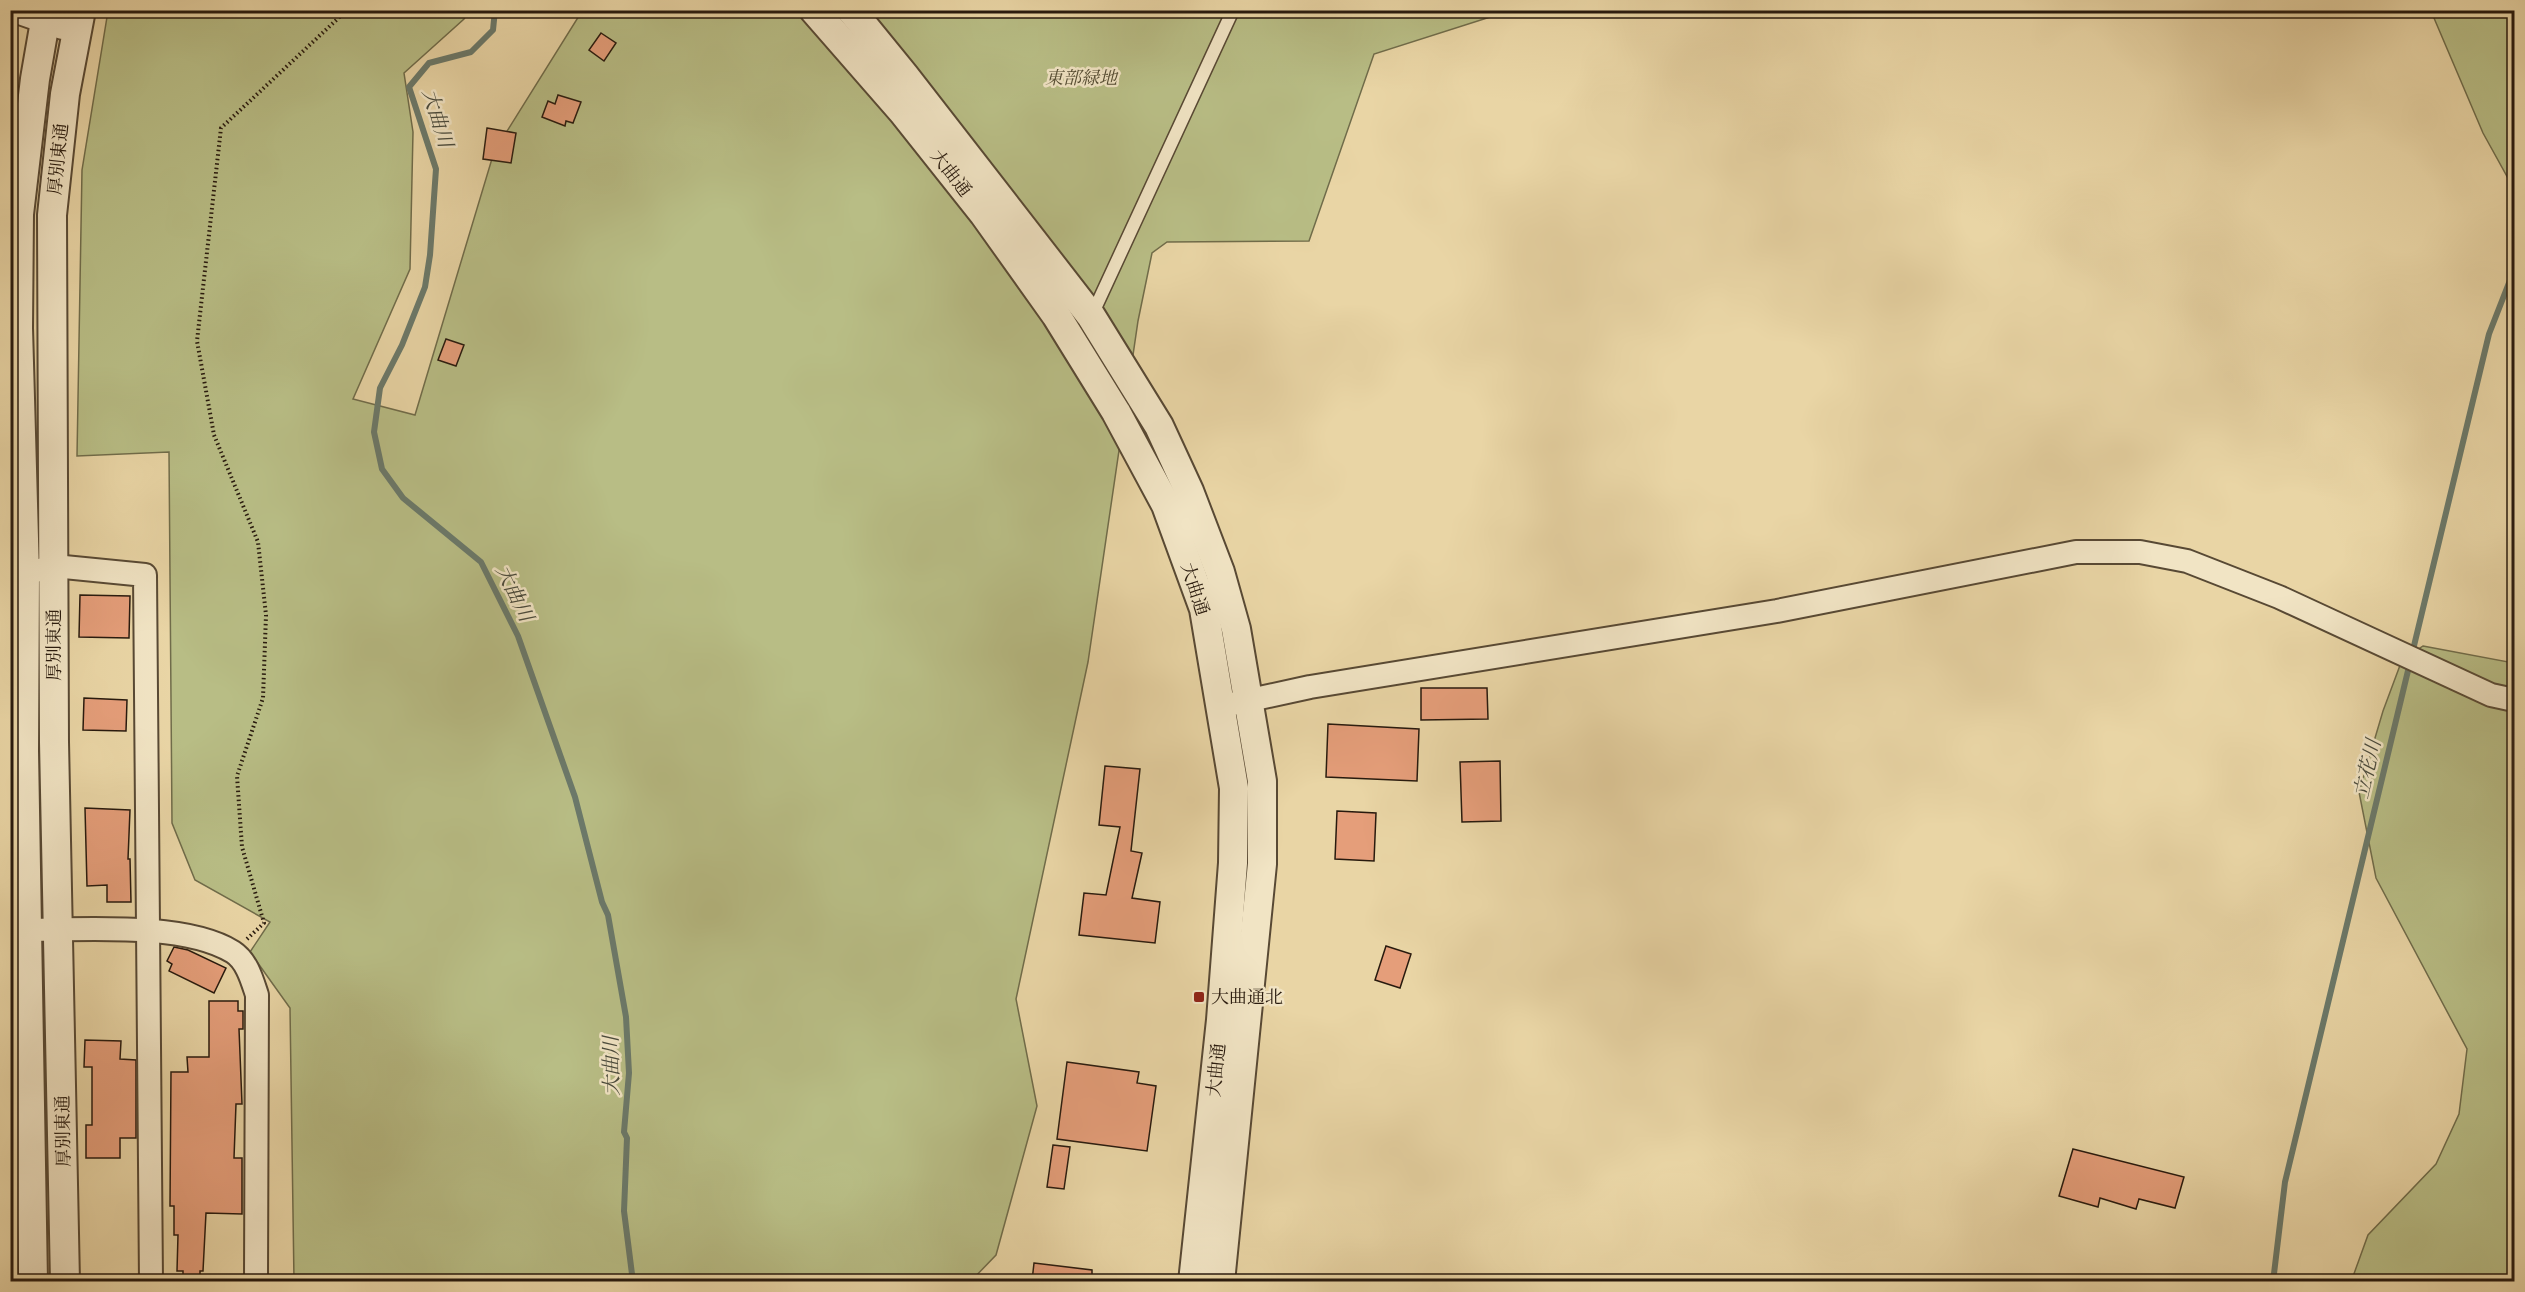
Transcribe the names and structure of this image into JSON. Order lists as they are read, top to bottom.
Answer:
{
  "streets": {
    "street": ["厚別東通", "大曲通"]
  },
  "water": ["大曲川", "立花川"],
  "parks": ["東部緑地"],
  "places": {
    "transit": ["大曲通北"]
  }
}
